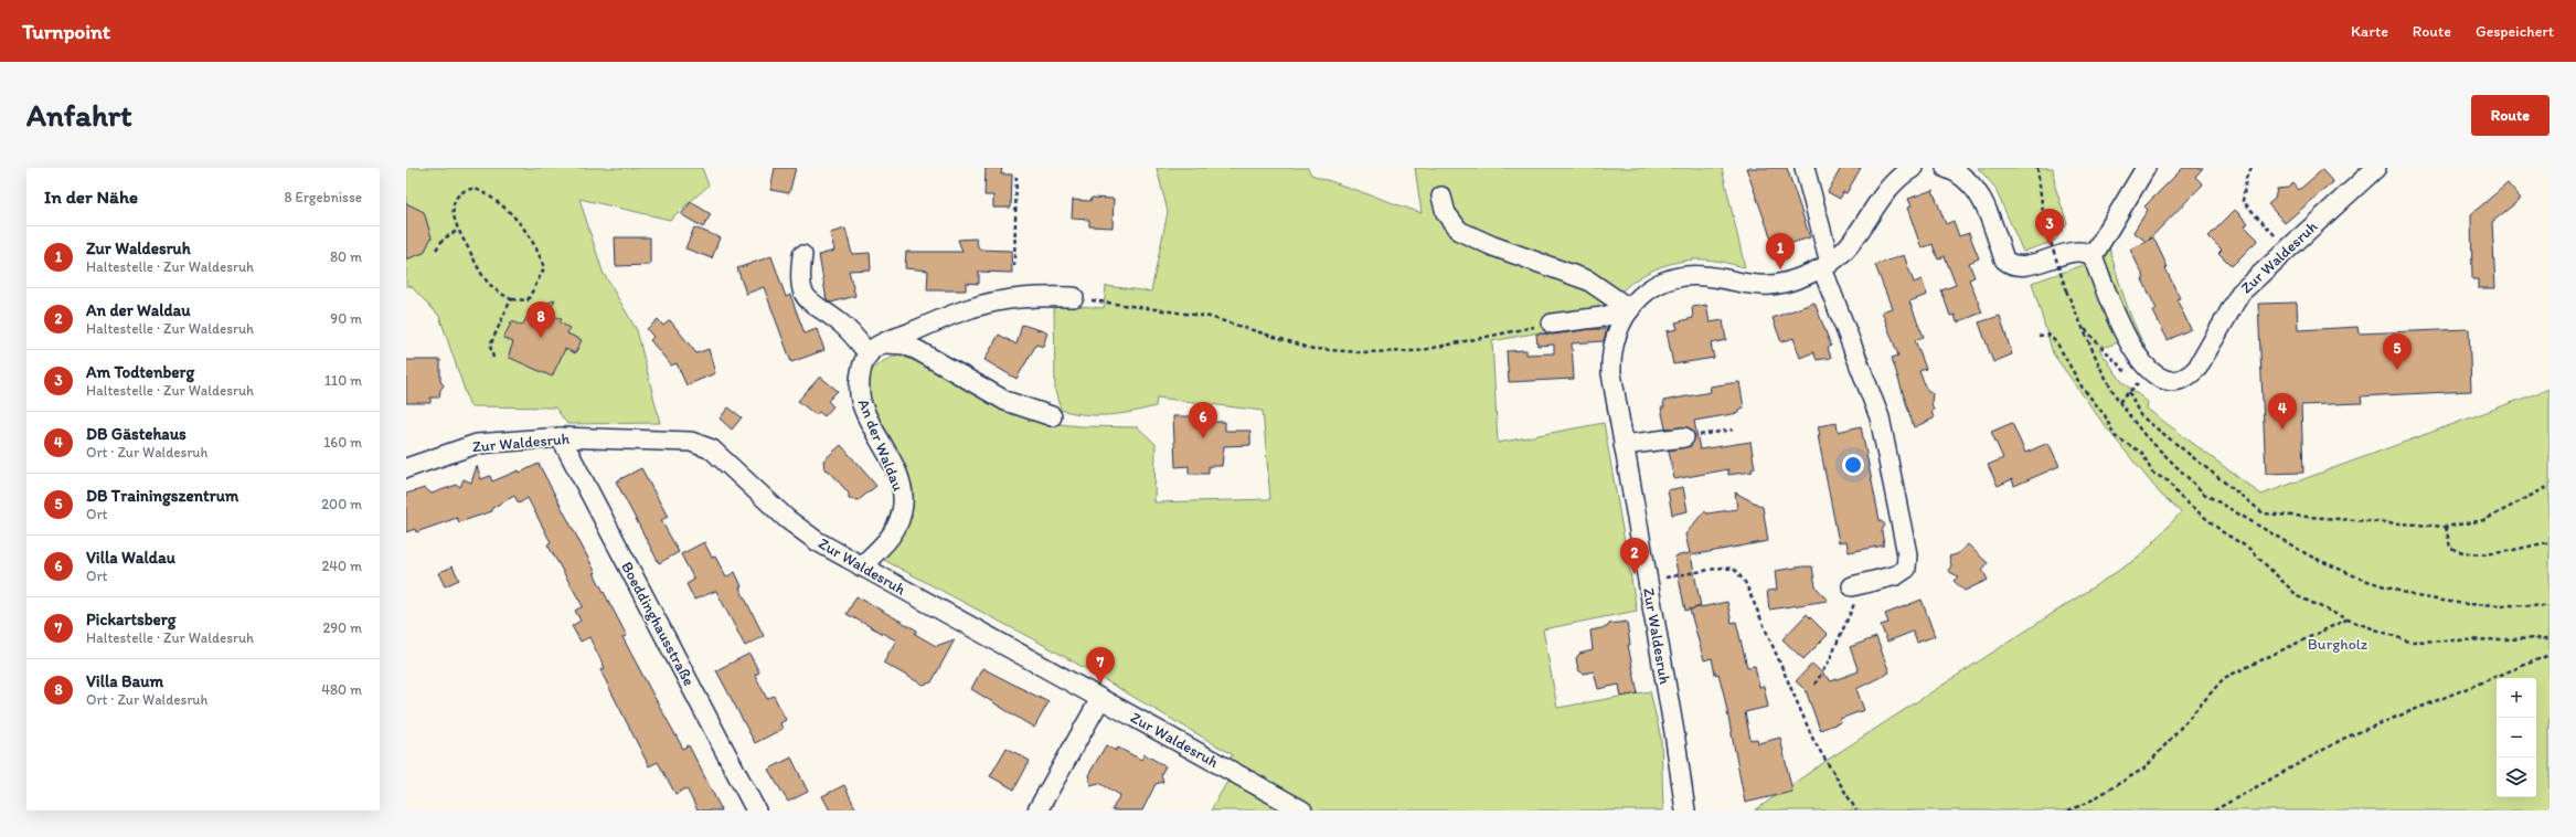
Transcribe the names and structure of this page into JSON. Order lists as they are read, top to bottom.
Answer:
{
  "streets": {
    "street": ["Zur Waldesruh", "An der Waldau", "Boeddinghausstraße"]
  },
  "crossings": [
    ["Zur Waldesruh", "An der Waldau"],
    ["Zur Waldesruh", "Boeddinghausstraße"]
  ],
  "parks": ["Burgholz"],
  "page": {
    "header": "Turnpoint",
    "nav": ["Karte", "Route", "Gespeichert"],
    "buttons": "Route",
    "title": "Anfahrt",
    "heading": ["In der Nähe", "8 Ergebnisse"],
    "pins": [
      "3",
      "1",
      "8",
      "5",
      "4",
      "6",
      "2",
      "7"
    ],
    "list": [
      {
        "mark": "1",
        "name": "Zur Waldesruh",
        "note": "Haltestelle · Zur Waldesruh",
        "value": "80 m"
      },
      {
        "mark": "2",
        "name": "An der Waldau",
        "note": "Haltestelle · Zur Waldesruh",
        "value": "90 m"
      },
      {
        "mark": "3",
        "name": "Am Todtenberg",
        "note": "Haltestelle · Zur Waldesruh",
        "value": "110 m"
      },
      {
        "mark": "4",
        "name": "DB Gästehaus",
        "note": "Ort · Zur Waldesruh",
        "value": "160 m"
      },
      {
        "mark": "5",
        "name": "DB Trainingszentrum",
        "note": "Ort",
        "value": "200 m"
      },
      {
        "mark": "6",
        "name": "Villa Waldau",
        "note": "Ort",
        "value": "240 m"
      },
      {
        "mark": "7",
        "name": "Pickartsberg",
        "note": "Haltestelle · Zur Waldesruh",
        "value": "290 m"
      },
      {
        "mark": "8",
        "name": "Villa Baum",
        "note": "Ort · Zur Waldesruh",
        "value": "480 m"
      }
    ],
    "map_buttons": ["+", "−"]
  }
}
